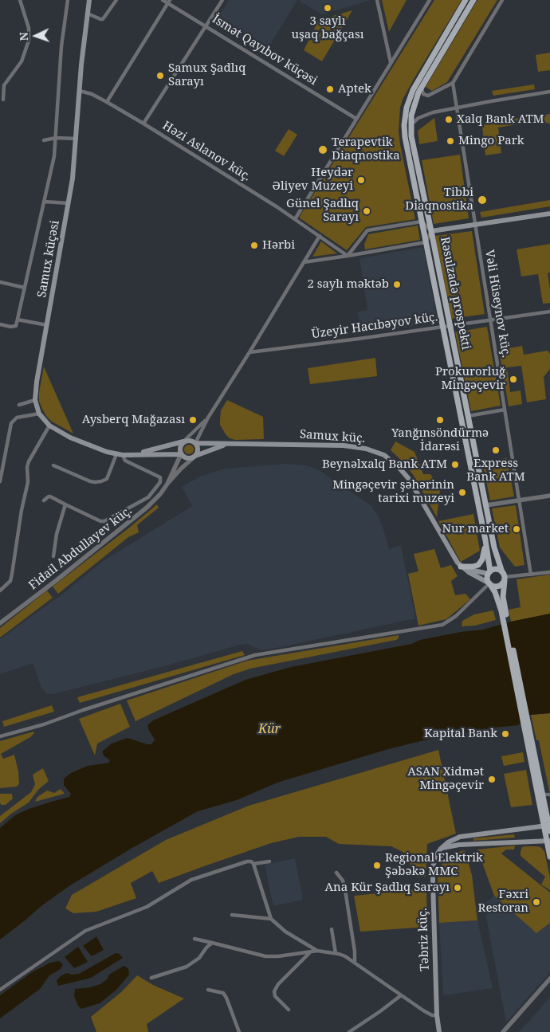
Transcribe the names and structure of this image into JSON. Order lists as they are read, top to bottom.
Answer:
{
  "streets": {
    "main road": [
      "Samux küçəsi",
      "Rəsulzadə prospekti",
      "Samux küç.",
      "Təbriz küç."
    ],
    "street": [
      "İsmət Qayıbov küçəsi",
      "Həzi Aslanov küç.",
      "Vəli Hüseynov küç.",
      "Üzeyir Hacıbəyov küç.",
      "Fidail Abdullayev küç."
    ]
  },
  "crossings": [
    ["Həzi Aslanov küç.", "Samux küçəsi"],
    ["Rəsulzadə prospekti", "Üzeyir Hacıbəyov küç."],
    ["Rəsulzadə prospekti", "Samux küç."],
    ["Vəli Hüseynov küç.", "Üzeyir Hacıbəyov küç."]
  ],
  "water": ["Kür"],
  "places": [
    "3 saylı uşaq bağçası",
    "Samux Şadlıq Sarayı",
    "Aptek",
    "Xalq Bank ATM",
    "Mingo Park",
    "Terapevtik Diaqnostika",
    "Heydər Əliyev Muzeyi",
    "Tibbi Diaqnostika",
    "Günel Şadlıq Sarayı",
    "Hərbi",
    "2 saylı məktəb",
    "Prokurorluğ Mingəçevir",
    "Aysberq Mağazası",
    "Yanğınsöndürmə İdarəsi",
    "Express Bank ATM",
    "Beynəlxalq Bank ATM",
    "Mingəçevir şəhərinin tarixi muzeyi",
    "Nur market",
    "Kapital Bank",
    "ASAN Xidmət Mingəçevir",
    "Regional Elektrik Şəbəkə MMC",
    "Ana Kür Şadlıq Sarayı",
    "Fəxri Restoran"
  ],
  "north": "left"
}
